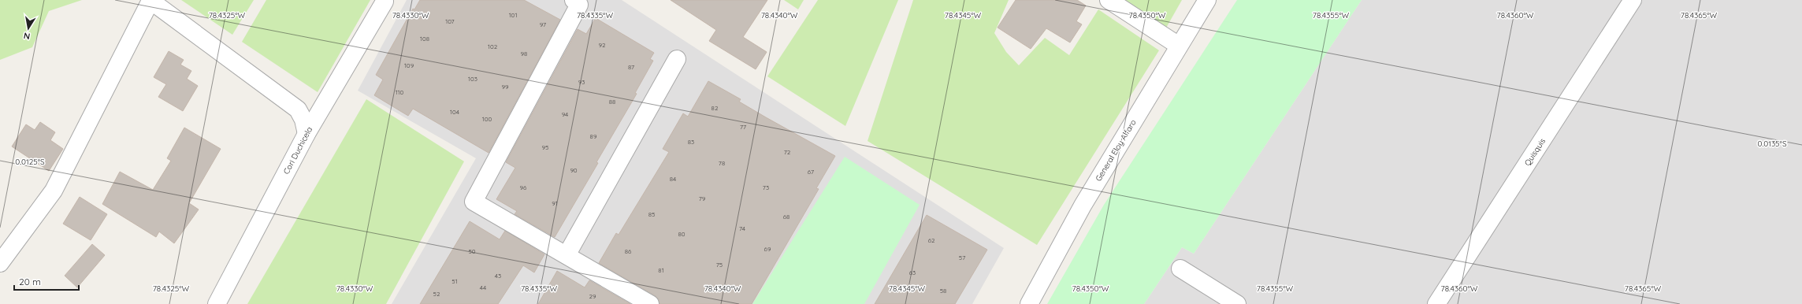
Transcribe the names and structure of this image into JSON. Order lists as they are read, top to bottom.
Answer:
{
  "streets": {
    "street": ["Cori Duchicela", "General Eloy Alfaro", "Quisquis"]
  },
  "house_numbers": [
    "101",
    "107",
    "97",
    "108",
    "92",
    "102",
    "98",
    "109",
    "87",
    "103",
    "93",
    "99",
    "110",
    "88",
    "82",
    "104",
    "94",
    "100",
    "77",
    "89",
    "83",
    "95",
    "72",
    "78",
    "90",
    "67",
    "84",
    "96",
    "73",
    "79",
    "91",
    "85",
    "68",
    "74",
    "80",
    "62",
    "69",
    "50",
    "86",
    "57",
    "75",
    "81",
    "63",
    "43",
    "51",
    "44",
    "58",
    "52",
    "29"
  ],
  "scale_bar": "20 m",
  "north": "bottom",
  "coordinates": [
    "78.4325°W",
    "78.4330°W",
    "78.4335°W",
    "78.4340°W",
    "78.4345°W",
    "78.4350°W",
    "78.4355°W",
    "78.4360°W",
    "78.4365°W",
    "0.0135°S",
    "0.0125°S"
  ]
}
